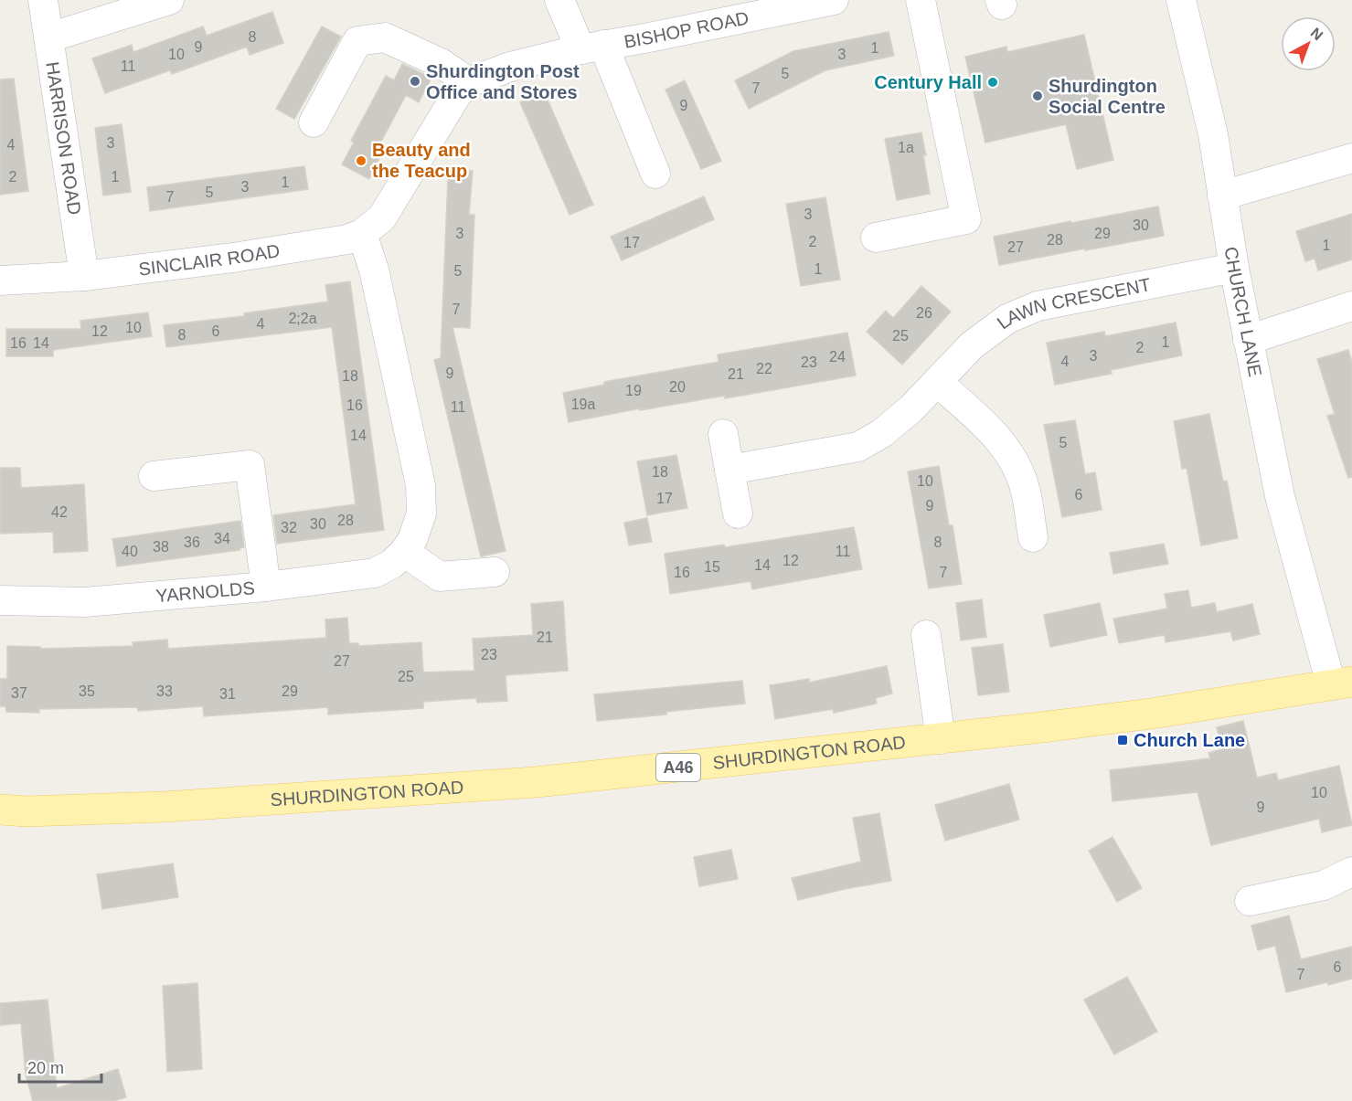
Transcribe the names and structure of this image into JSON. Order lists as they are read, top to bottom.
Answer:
{
  "streets": {
    "main road": ["SHURDINGTON ROAD", "A46"],
    "street": [
      "BISHOP ROAD",
      "HARRISON ROAD",
      "SINCLAIR ROAD",
      "LAWN CRESCENT",
      "CHURCH LANE",
      "YARNOLDS"
    ]
  },
  "crossings": [
    ["BISHOP ROAD", "SINCLAIR ROAD"],
    ["HARRISON ROAD", "SINCLAIR ROAD"],
    ["SINCLAIR ROAD", "YARNOLDS"],
    ["LAWN CRESCENT", "CHURCH LANE"],
    ["CHURCH LANE", "SHURDINGTON ROAD"]
  ],
  "places": {
    "other": [
      "Shurdington Post Office and Stores",
      "Century Hall",
      "Shurdington Social Centre",
      "Beauty and the Teacup"
    ],
    "transit": ["Church Lane"]
  },
  "house_numbers": [
    "8",
    "9",
    "1",
    "10",
    "3",
    "11",
    "5",
    "7",
    "9",
    "3",
    "4",
    "1a",
    "2",
    "1",
    "1",
    "3",
    "5",
    "7",
    "3",
    "30",
    "3",
    "29",
    "28",
    "2",
    "17",
    "1",
    "27",
    "1",
    "5",
    "7",
    "26",
    "2;2a",
    "4",
    "10",
    "12",
    "6",
    "8",
    "25",
    "1",
    "16",
    "14",
    "2",
    "3",
    "24",
    "4",
    "23",
    "22",
    "9",
    "21",
    "18",
    "20",
    "19",
    "19a",
    "16",
    "11",
    "14",
    "5",
    "18",
    "10",
    "6",
    "17",
    "9",
    "42",
    "28",
    "30",
    "32",
    "34",
    "36",
    "8",
    "38",
    "40",
    "11",
    "12",
    "14",
    "15",
    "16",
    "7",
    "21",
    "23",
    "27",
    "25",
    "35",
    "33",
    "29",
    "37",
    "31",
    "10",
    "9",
    "6",
    "7"
  ],
  "scale_bar": "20 m",
  "north": "top right"
}
